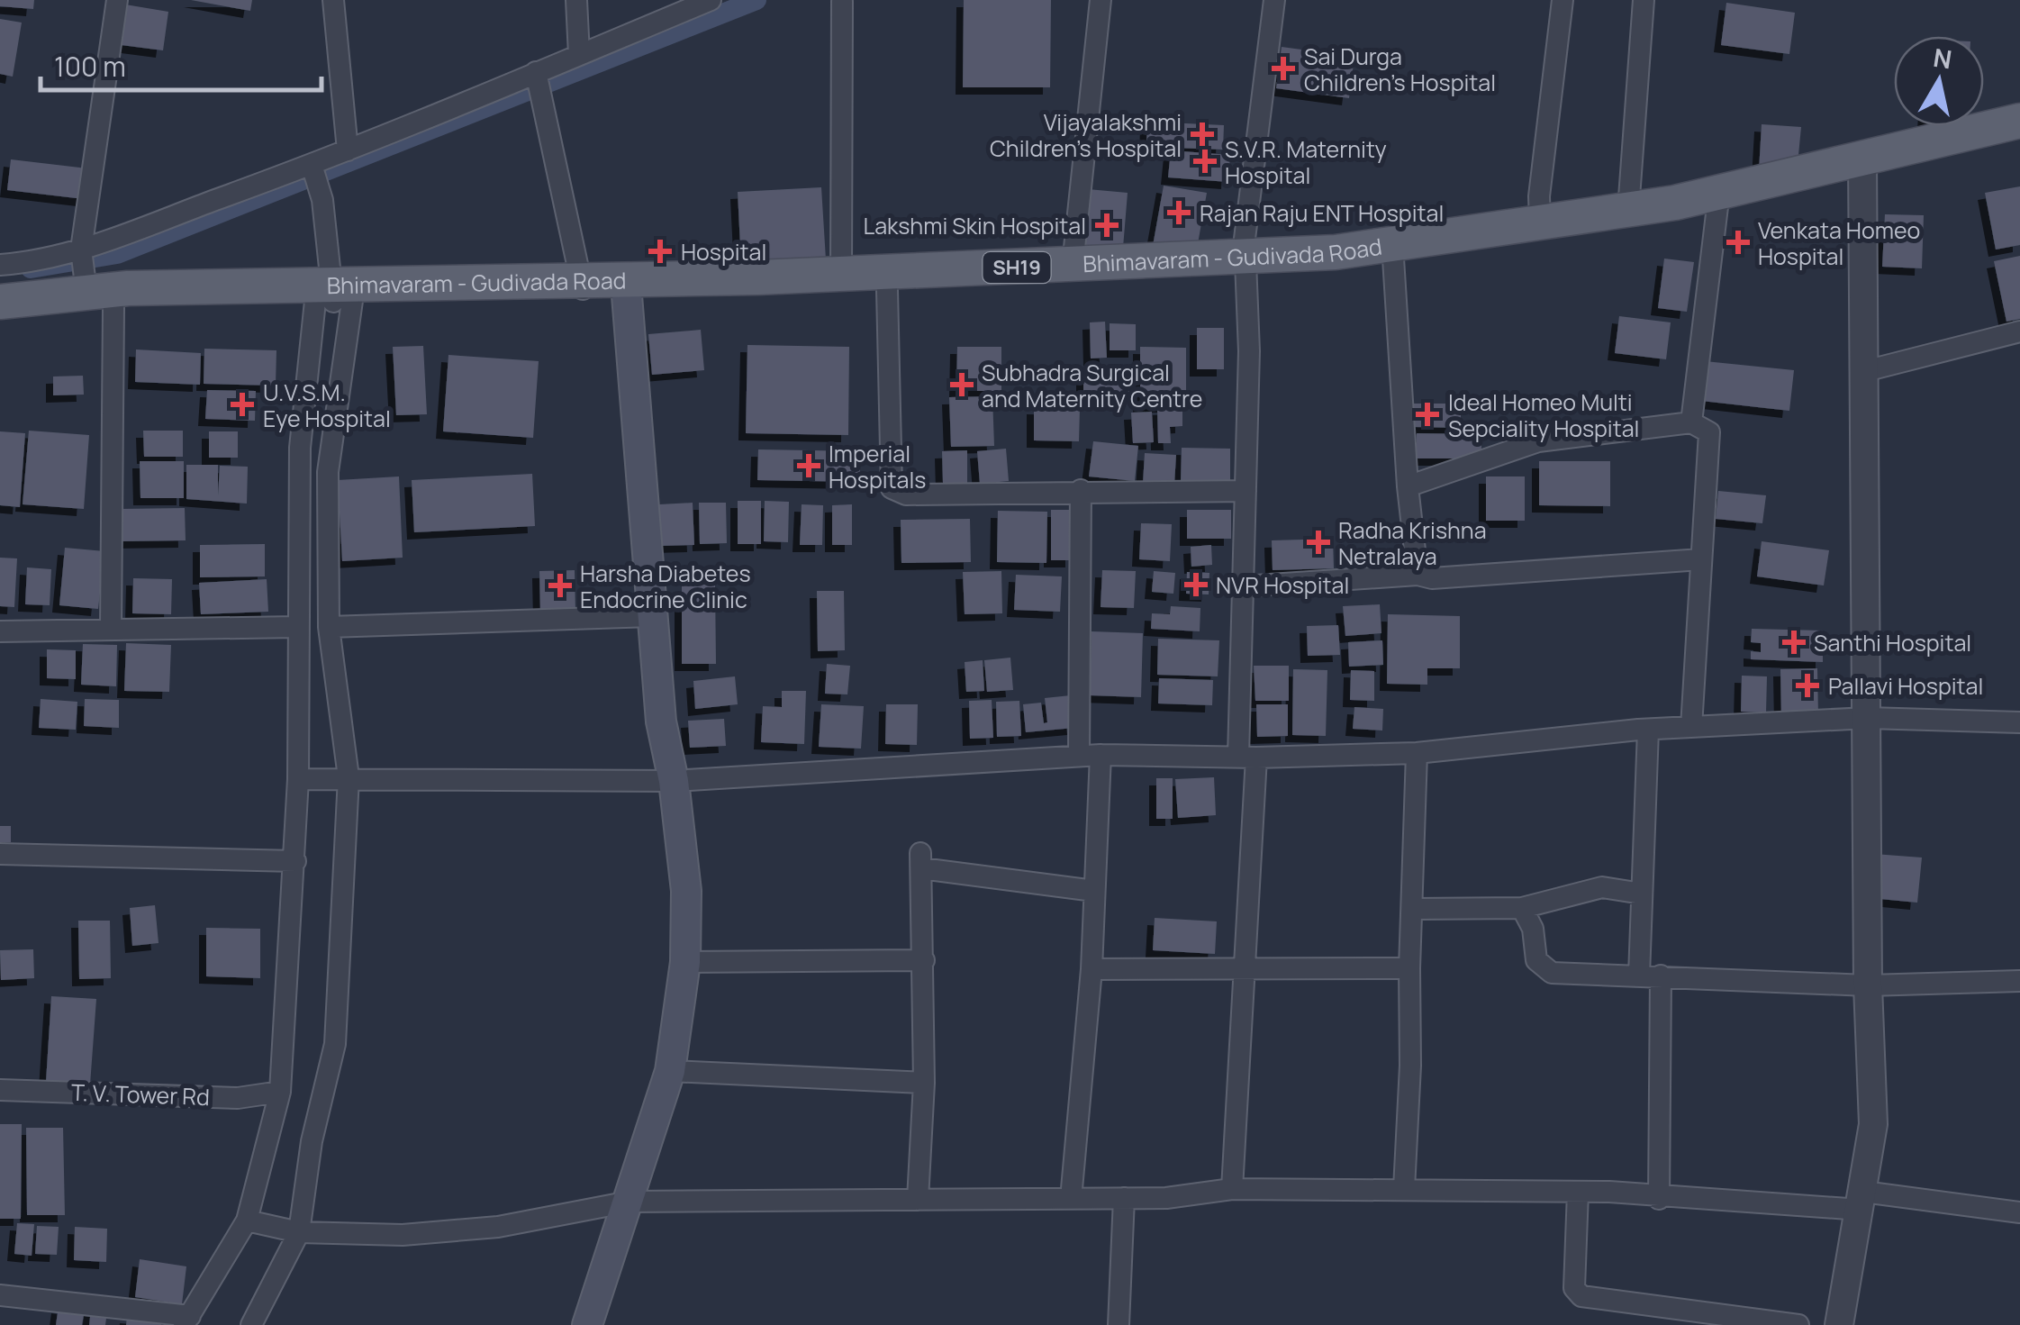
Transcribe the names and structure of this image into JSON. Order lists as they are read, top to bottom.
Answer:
{
  "streets": {
    "main road": ["Bhimavaram - Gudivada Road", "SH19"],
    "street": ["T. V. Tower Rd"]
  },
  "places": {
    "health": [
      "Sai Durga Children's Hospital",
      "Vijayalakshmi Children's Hospital",
      "S.V.R. Maternity Hospital",
      "Rajan Raju ENT Hospital",
      "Lakshmi Skin Hospital",
      "Venkata Homeo Hospital",
      "Hospital",
      "Subhadra Surgical and Maternity Centre",
      "U.V.S.M. Eye Hospital",
      "Ideal Homeo Multi Sepciality Hospital",
      "Imperial Hospitals",
      "Radha Krishna Netralaya",
      "NVR Hospital",
      "Harsha Diabetes Endocrine Clinic",
      "Santhi Hospital",
      "Pallavi Hospital"
    ]
  },
  "scale_bar": "100 m",
  "north": "top"
}
